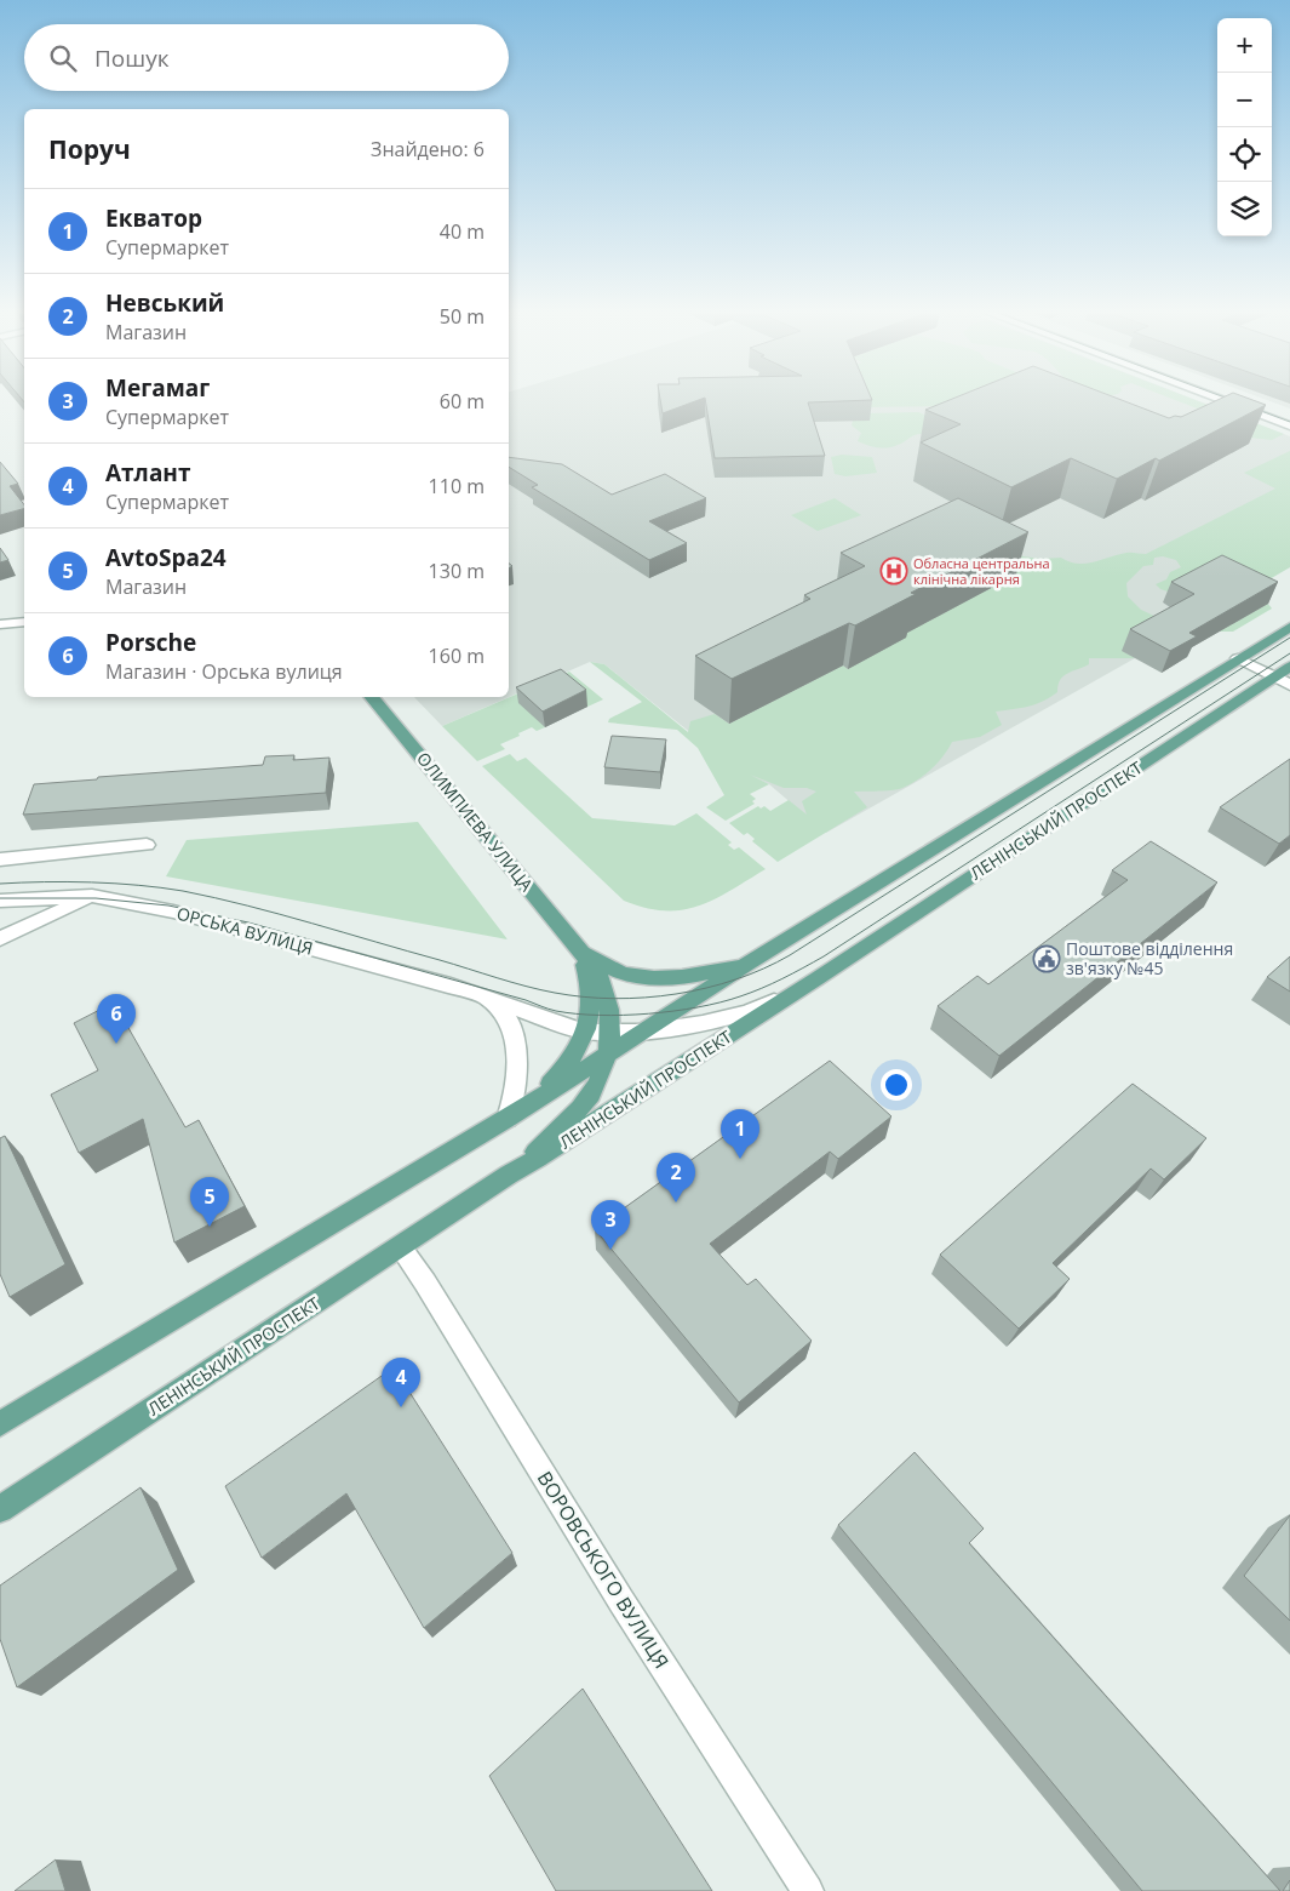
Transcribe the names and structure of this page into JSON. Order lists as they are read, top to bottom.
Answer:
{
  "streets": {
    "main road": ["ЛЕНІНСЬКИЙ ПРОСПЕКТ", "ОЛИМПИЕВА УЛИЦА"],
    "street": ["ОРСЬКА ВУЛИЦЯ", "ВОРОВСЬКОГО ВУЛИЦЯ"]
  },
  "crossings": [
    ["ЛЕНІНСЬКИЙ ПРОСПЕКТ", "ОЛИМПИЕВА УЛИЦА"],
    ["ЛЕНІНСЬКИЙ ПРОСПЕКТ", "ОРСЬКА ВУЛИЦЯ"],
    ["ЛЕНІНСЬКИЙ ПРОСПЕКТ", "ВОРОВСЬКОГО ВУЛИЦЯ"],
    ["ОЛИМПИЕВА УЛИЦА", "ОРСЬКА ВУЛИЦЯ"]
  ],
  "places": {
    "hospital": ["Обласна центральна клінічна лікарня"],
    "public building": ["Поштове відділення зв'язку №45"]
  },
  "page": {
    "map_buttons": ["+", "−"],
    "search": "Пошук",
    "heading": ["Поруч", "Знайдено: 6"],
    "list": [
      {
        "mark": "1",
        "name": "Екватор",
        "note": "Супермаркет",
        "value": "40 m"
      },
      {
        "mark": "2",
        "name": "Невський",
        "note": "Магазин",
        "value": "50 m"
      },
      {
        "mark": "3",
        "name": "Мегамаг",
        "note": "Супермаркет",
        "value": "60 m"
      },
      {
        "mark": "4",
        "name": "Атлант",
        "note": "Супермаркет",
        "value": "110 m"
      },
      {
        "mark": "5",
        "name": "AvtoSpa24",
        "note": "Магазин",
        "value": "130 m"
      },
      {
        "mark": "6",
        "name": "Porsche",
        "note": "Магазин · Орська вулиця",
        "value": "160 m"
      }
    ],
    "pins": [
      "6",
      "1",
      "2",
      "5",
      "3",
      "4"
    ]
  }
}
